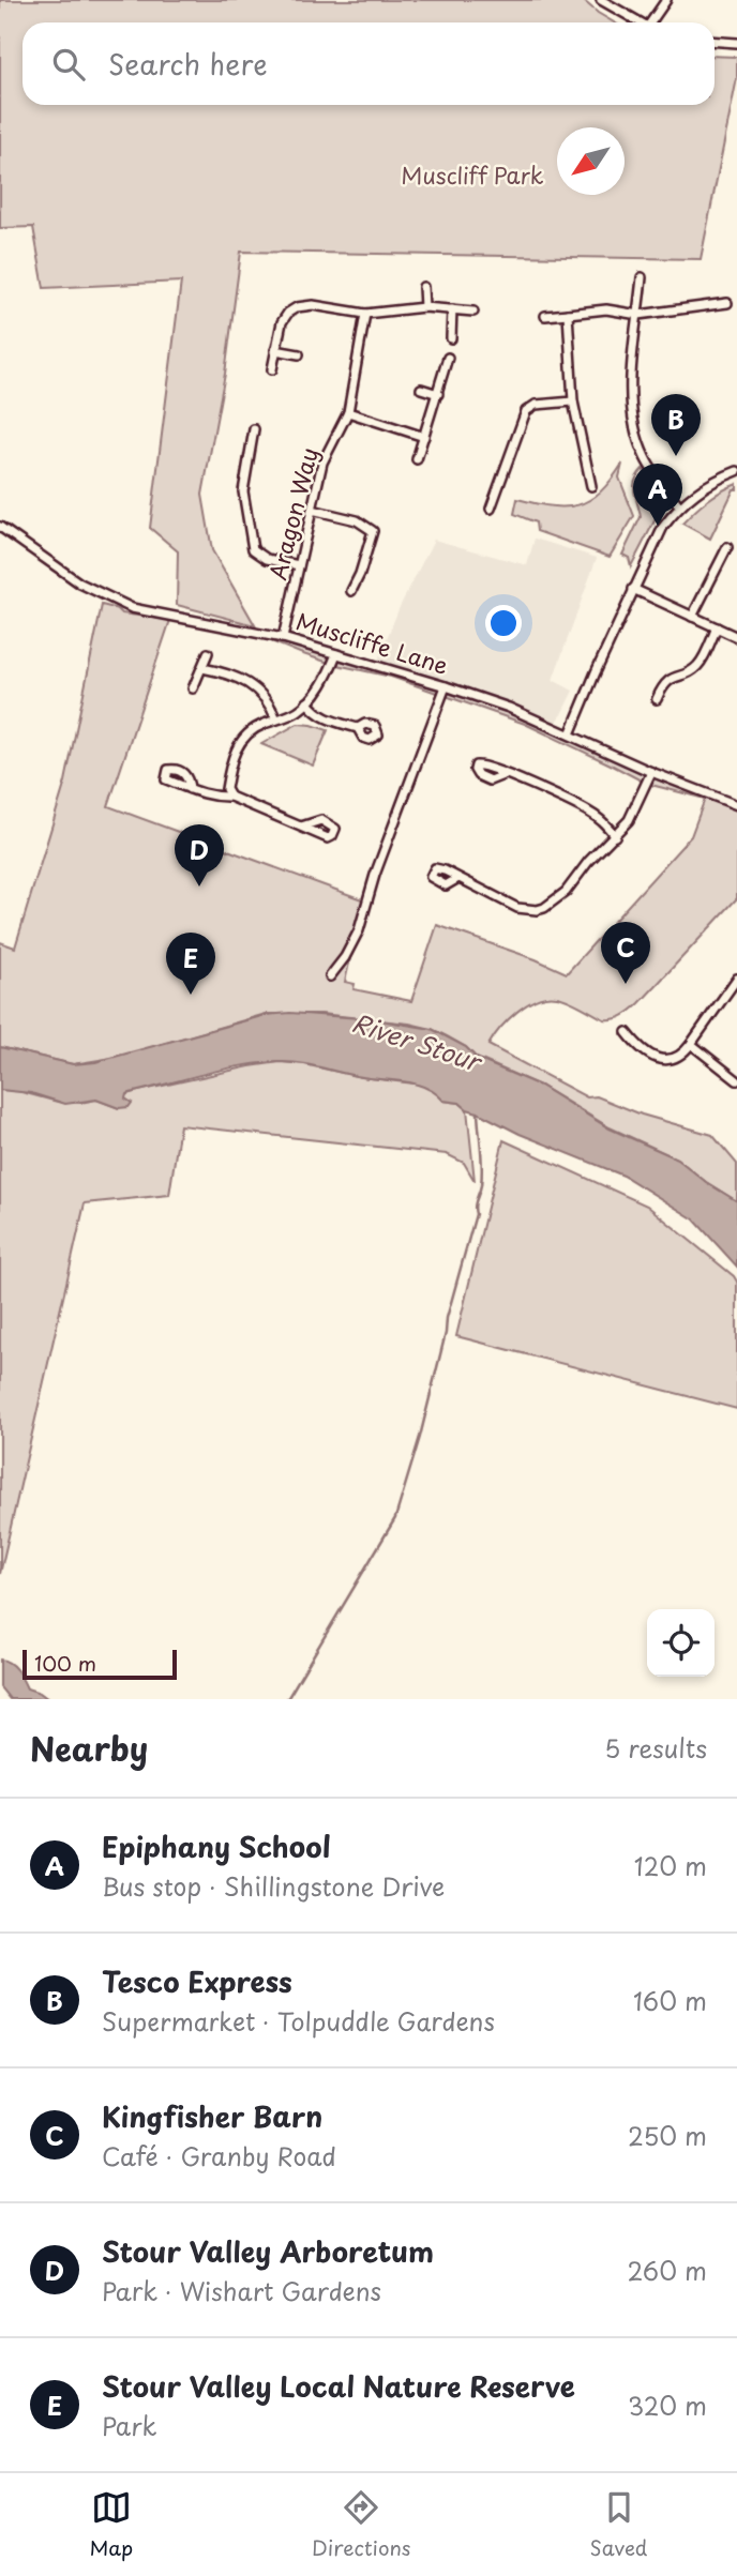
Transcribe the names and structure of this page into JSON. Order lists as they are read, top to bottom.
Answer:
{
  "streets": {
    "street": ["Aragon Way", "Muscliffe Lane"]
  },
  "crossings": [
    ["Aragon Way", "Muscliffe Lane"]
  ],
  "water": ["River Stour"],
  "parks": ["Muscliff Park"],
  "scale_bar": "100 m",
  "north": "bottom left",
  "page": {
    "search": "Search here",
    "pins": [
      "B",
      "A",
      "D",
      "C",
      "E"
    ],
    "scale": "100 m",
    "heading": ["Nearby", "5 results"],
    "list": [
      {
        "mark": "A",
        "name": "Epiphany School",
        "note": "Bus stop · Shillingstone Drive",
        "value": "120 m"
      },
      {
        "mark": "B",
        "name": "Tesco Express",
        "note": "Supermarket · Tolpuddle Gardens",
        "value": "160 m"
      },
      {
        "mark": "C",
        "name": "Kingfisher Barn",
        "note": "Café · Granby Road",
        "value": "250 m"
      },
      {
        "mark": "D",
        "name": "Stour Valley Arboretum",
        "note": "Park · Wishart Gardens",
        "value": "260 m"
      },
      {
        "mark": "E",
        "name": "Stour Valley Local Nature Reserve",
        "note": "Park",
        "value": "320 m"
      }
    ],
    "nav": ["Map", "Directions", "Saved"]
  }
}
